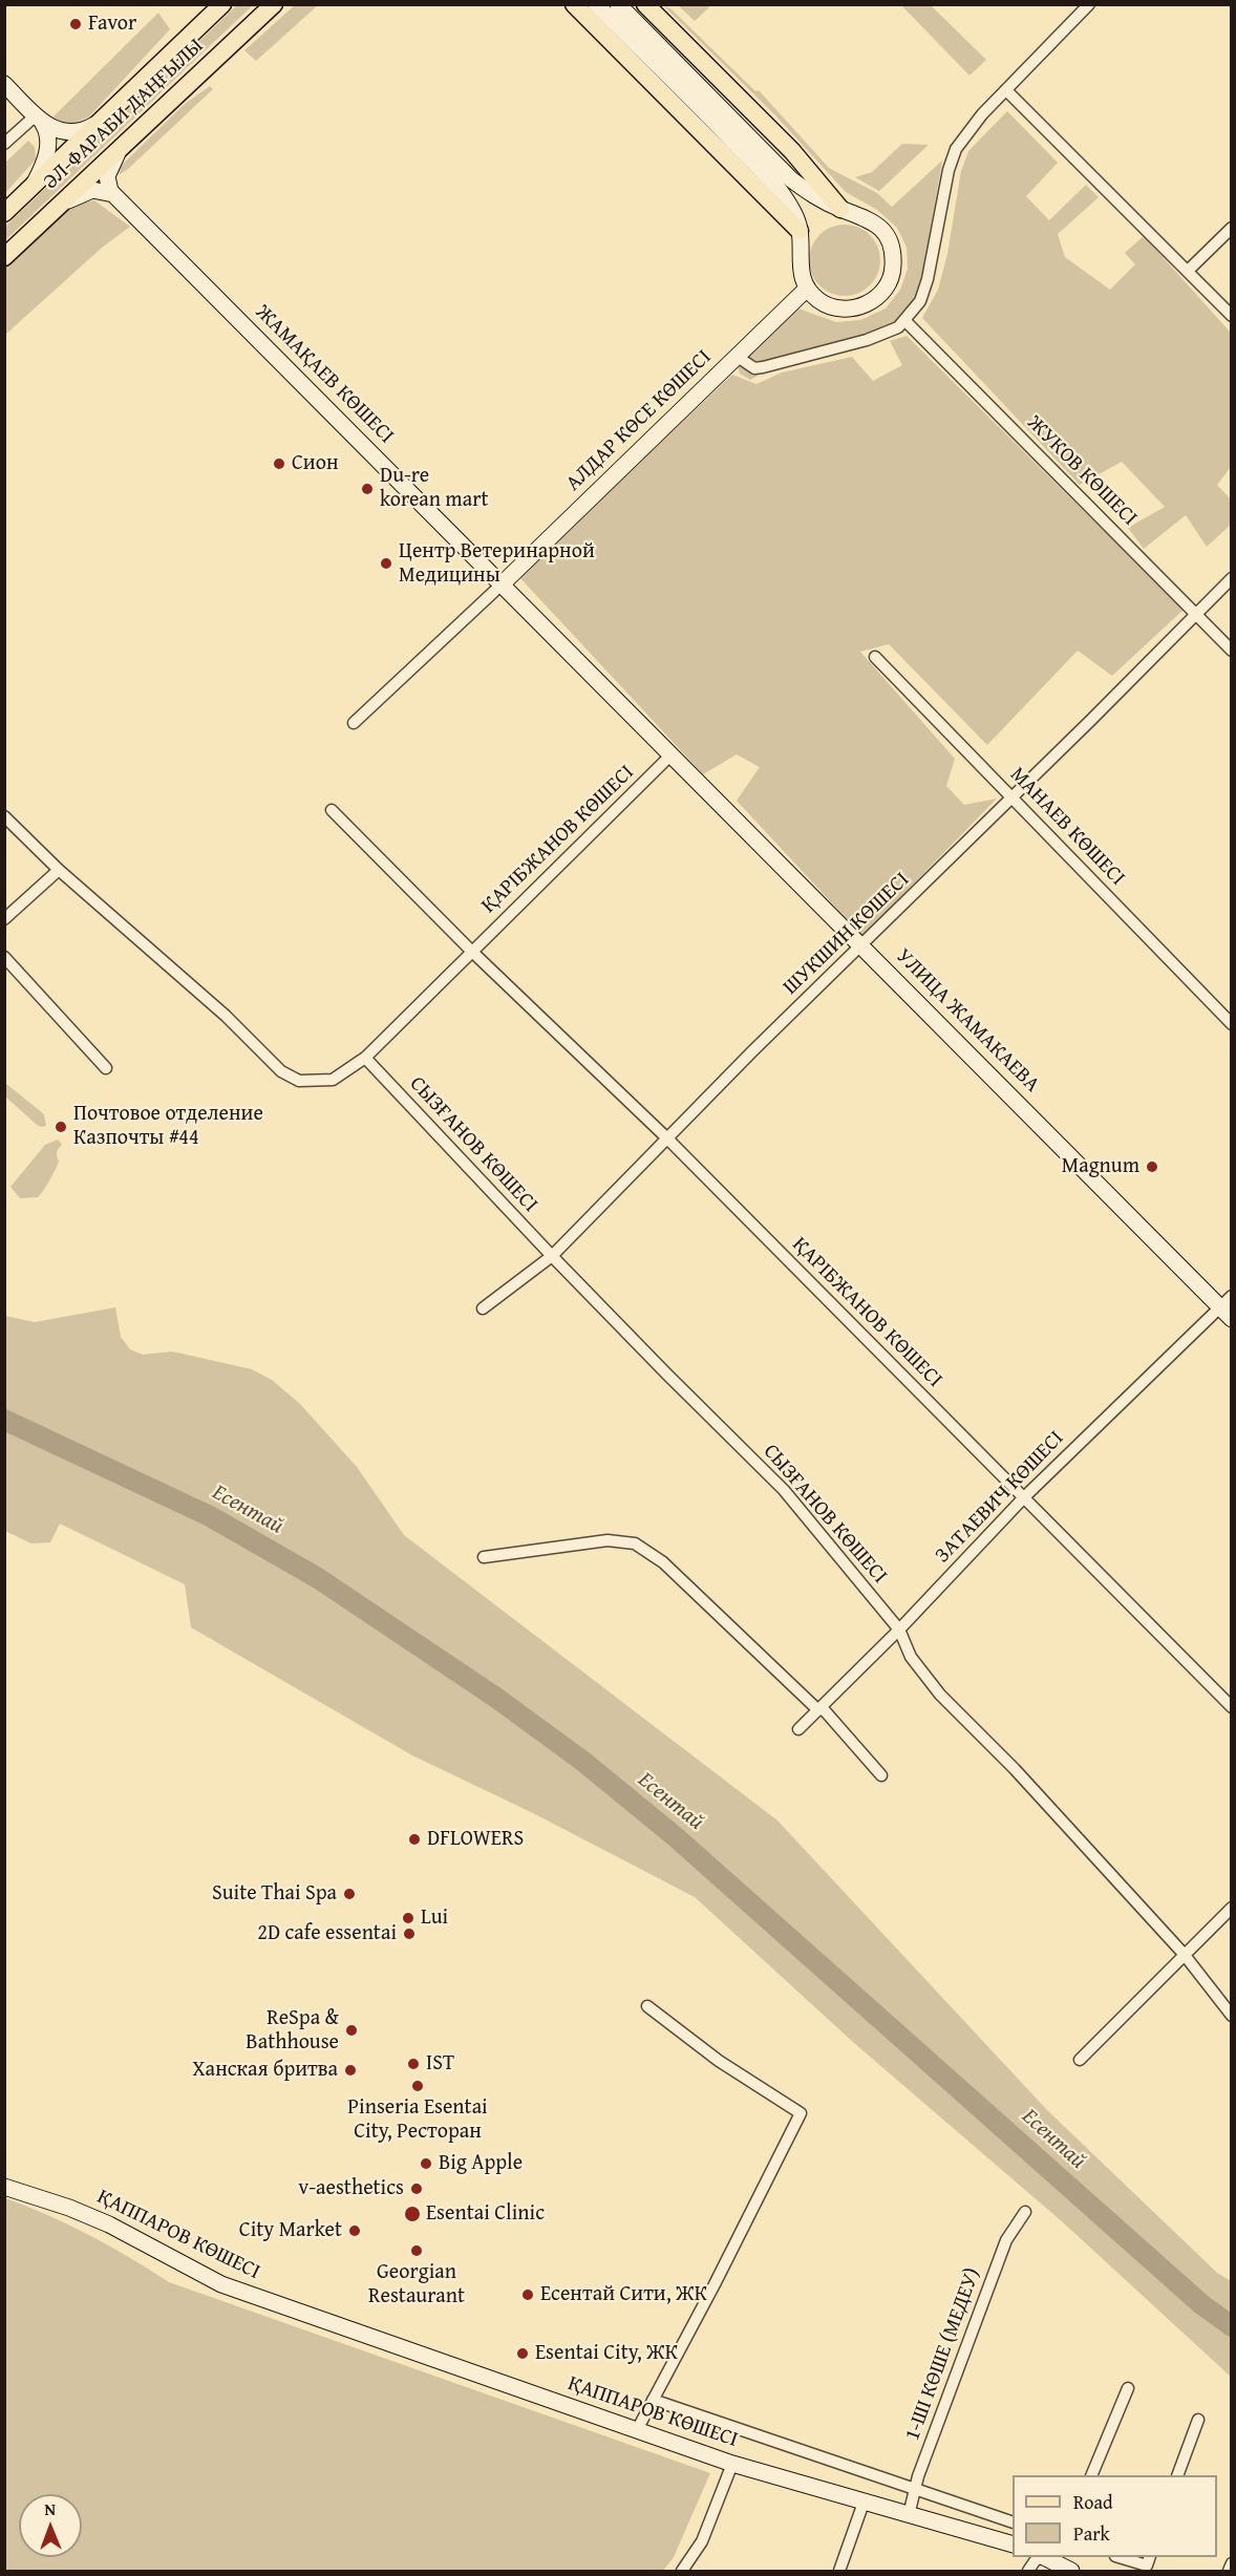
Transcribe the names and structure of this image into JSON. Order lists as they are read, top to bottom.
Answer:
{
  "streets": {
    "main road": ["ӘЛ-ФАРАБИ ДАҢҒЫЛЫ"],
    "street": [
      "ЖАМАҚАЕВ КӨШЕСІ",
      "АЛДАР КӨСЕ КӨШЕСІ",
      "ЖУКОВ КӨШЕСІ",
      "МАНАЕВ КӨШЕСІ",
      "ҚАРІБЖАНОВ КӨШЕСІ",
      "ШУКШИН КӨШЕСІ",
      "УЛИЦА ЖАМАКАЕВА",
      "СЫЗҒАНОВ КӨШЕСІ",
      "ЗАТАЕВИЧ КӨШЕСІ",
      "ҚАППАРОВ КӨШЕСІ",
      "1-ШІ КӨШЕ (МЕДЕУ)"
    ]
  },
  "crossings": [
    ["ЖАМАҚАЕВ КӨШЕСІ", "АЛДАР КӨСЕ КӨШЕСІ"],
    ["ЖАМАҚАЕВ КӨШЕСІ", "ҚАРІБЖАНОВ КӨШЕСІ"],
    ["ЖАМАҚАЕВ КӨШЕСІ", "УЛИЦА ЖАМАКАЕВА"],
    ["ЖУКОВ КӨШЕСІ", "ШУКШИН КӨШЕСІ"],
    ["МАНАЕВ КӨШЕСІ", "ШУКШИН КӨШЕСІ"],
    ["ҚАРІБЖАНОВ КӨШЕСІ", "ШУКШИН КӨШЕСІ"],
    ["ҚАРІБЖАНОВ КӨШЕСІ", "УЛИЦА ЖАМАКАЕВА"],
    ["ҚАРІБЖАНОВ КӨШЕСІ", "СЫЗҒАНОВ КӨШЕСІ"],
    ["ҚАРІБЖАНОВ КӨШЕСІ", "ЗАТАЕВИЧ КӨШЕСІ"],
    ["ШУКШИН КӨШЕСІ", "УЛИЦА ЖАМАКАЕВА"],
    ["ШУКШИН КӨШЕСІ", "СЫЗҒАНОВ КӨШЕСІ"],
    ["УЛИЦА ЖАМАКАЕВА", "ЗАТАЕВИЧ КӨШЕСІ"],
    ["СЫЗҒАНОВ КӨШЕСІ", "ЗАТАЕВИЧ КӨШЕСІ"],
    ["ҚАППАРОВ КӨШЕСІ", "1-ШІ КӨШЕ (МЕДЕУ)"]
  ],
  "water": ["Есентай"],
  "places": [
    "Favor",
    "Сион",
    "Du-re korean mart",
    "Центр Ветеринарной Медицины",
    "Почтовое отделение Казпочты #44",
    "Magnum",
    "DFLOWERS",
    "Suite Thai Spa",
    "Lui",
    "2D cafe essentai",
    "ReSpa & Bathhouse",
    "IST",
    "Ханская бритва",
    "Pinseria Esentai City, Ресторан",
    "Big Apple",
    "v-aesthetics",
    "Esentai Clinic",
    "City Market",
    "Georgian Restaurant",
    "Есентай Сити, ЖК",
    "Esentai City, ЖК"
  ],
  "legend": ["Road", "Park"],
  "north": "top"
}
